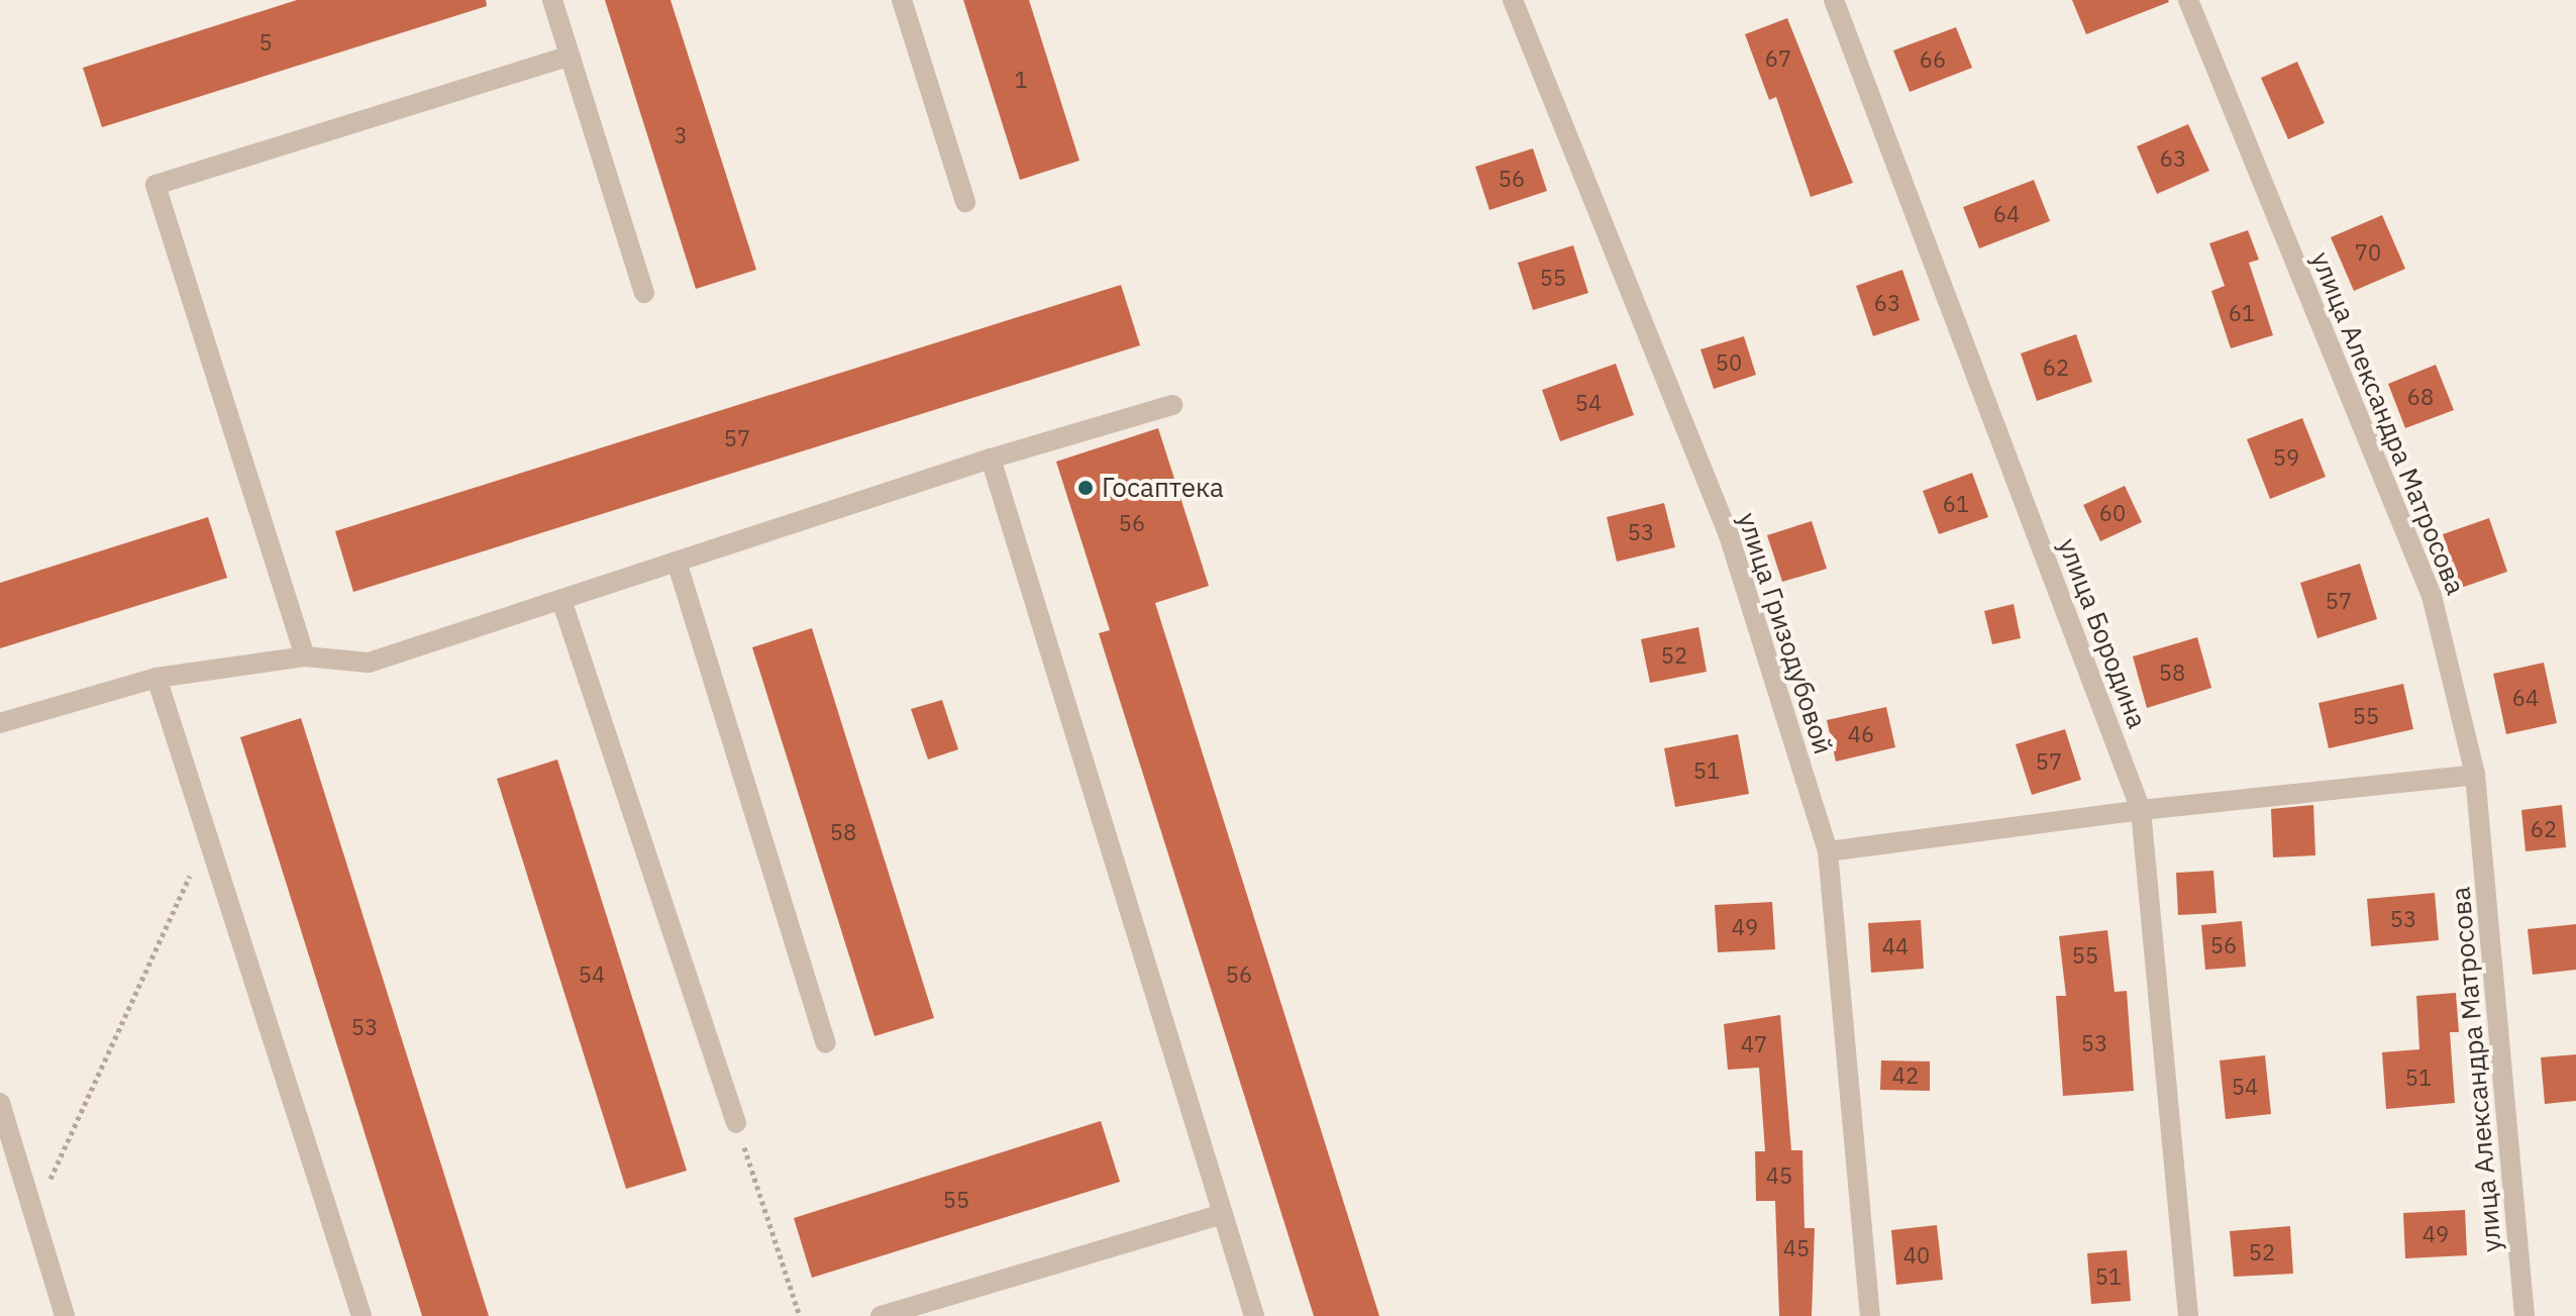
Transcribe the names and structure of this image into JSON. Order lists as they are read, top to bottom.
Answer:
{
  "streets": {
    "street": ["улица Александра Матросова", "улица Гризодубовой", "улица Бородина"]
  },
  "places": ["Госаптека"],
  "house_numbers": [
    "5",
    "67",
    "66",
    "1",
    "3",
    "63",
    "56",
    "64",
    "70",
    "55",
    "63",
    "61",
    "50",
    "62",
    "68",
    "54",
    "57",
    "59",
    "61",
    "60",
    "56",
    "53",
    "57",
    "52",
    "58",
    "64",
    "55",
    "46",
    "57",
    "51",
    "62",
    "58",
    "53",
    "49",
    "56",
    "44",
    "55",
    "54",
    "56",
    "53",
    "53",
    "47",
    "42",
    "51",
    "54",
    "45",
    "55",
    "49",
    "45",
    "52",
    "40",
    "51"
  ]
}
